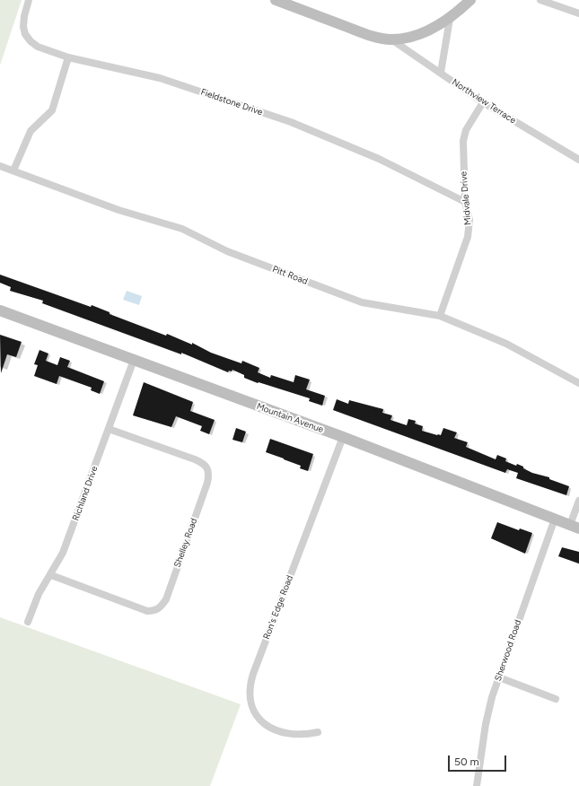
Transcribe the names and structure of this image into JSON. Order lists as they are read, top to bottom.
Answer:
{
  "streets": {
    "street": [
      "Northview Terrace",
      "Fieldstone Drive",
      "Midvale Drive",
      "Pitt Road",
      "Mountain Avenue",
      "Richland Drive",
      "Shelley Road",
      "Ron's Edge Road",
      "Sherwood Road"
    ]
  },
  "crossings": [
    ["Northview Terrace", "Midvale Drive"],
    ["Fieldstone Drive", "Midvale Drive"],
    ["Midvale Drive", "Pitt Road"],
    ["Mountain Avenue", "Richland Drive"],
    ["Mountain Avenue", "Ron's Edge Road"],
    ["Mountain Avenue", "Sherwood Road"],
    ["Richland Drive", "Shelley Road"]
  ],
  "scale_bar": "50 m"
}
